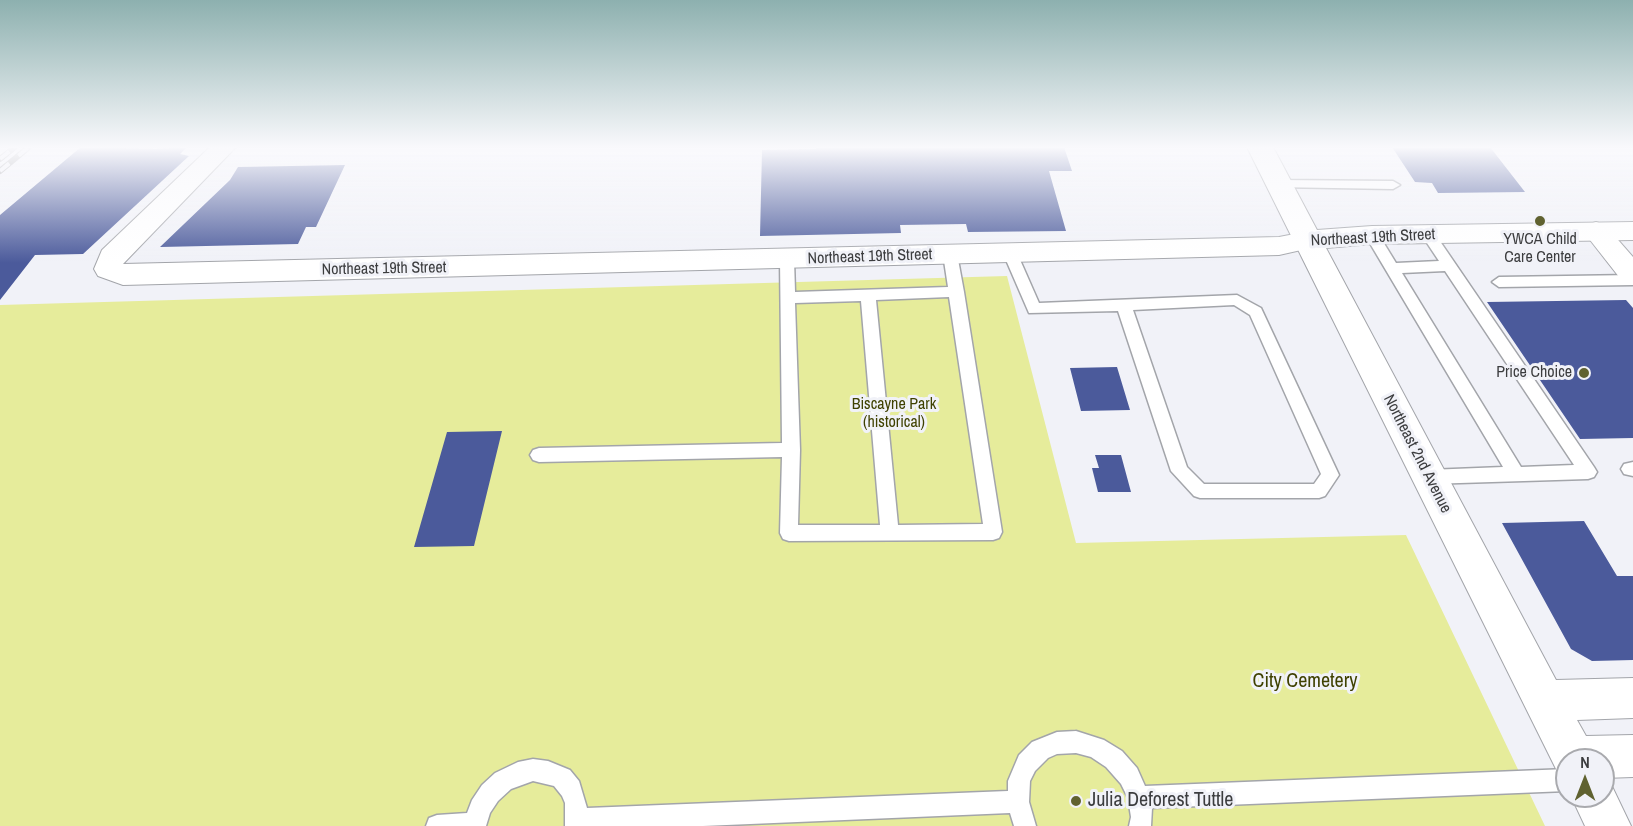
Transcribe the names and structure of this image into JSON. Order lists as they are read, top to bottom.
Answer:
{
  "streets": {
    "main road": ["Northeast 19th Street", "Northeast 2nd Avenue"]
  },
  "crossings": [
    ["Northeast 19th Street", "Northeast 2nd Avenue"]
  ],
  "parks": ["Biscayne Park (historical)", "City Cemetery"],
  "places": ["YWCA Child Care Center", "Price Choice", "Julia Deforest Tuttle"],
  "north": "top"
}
